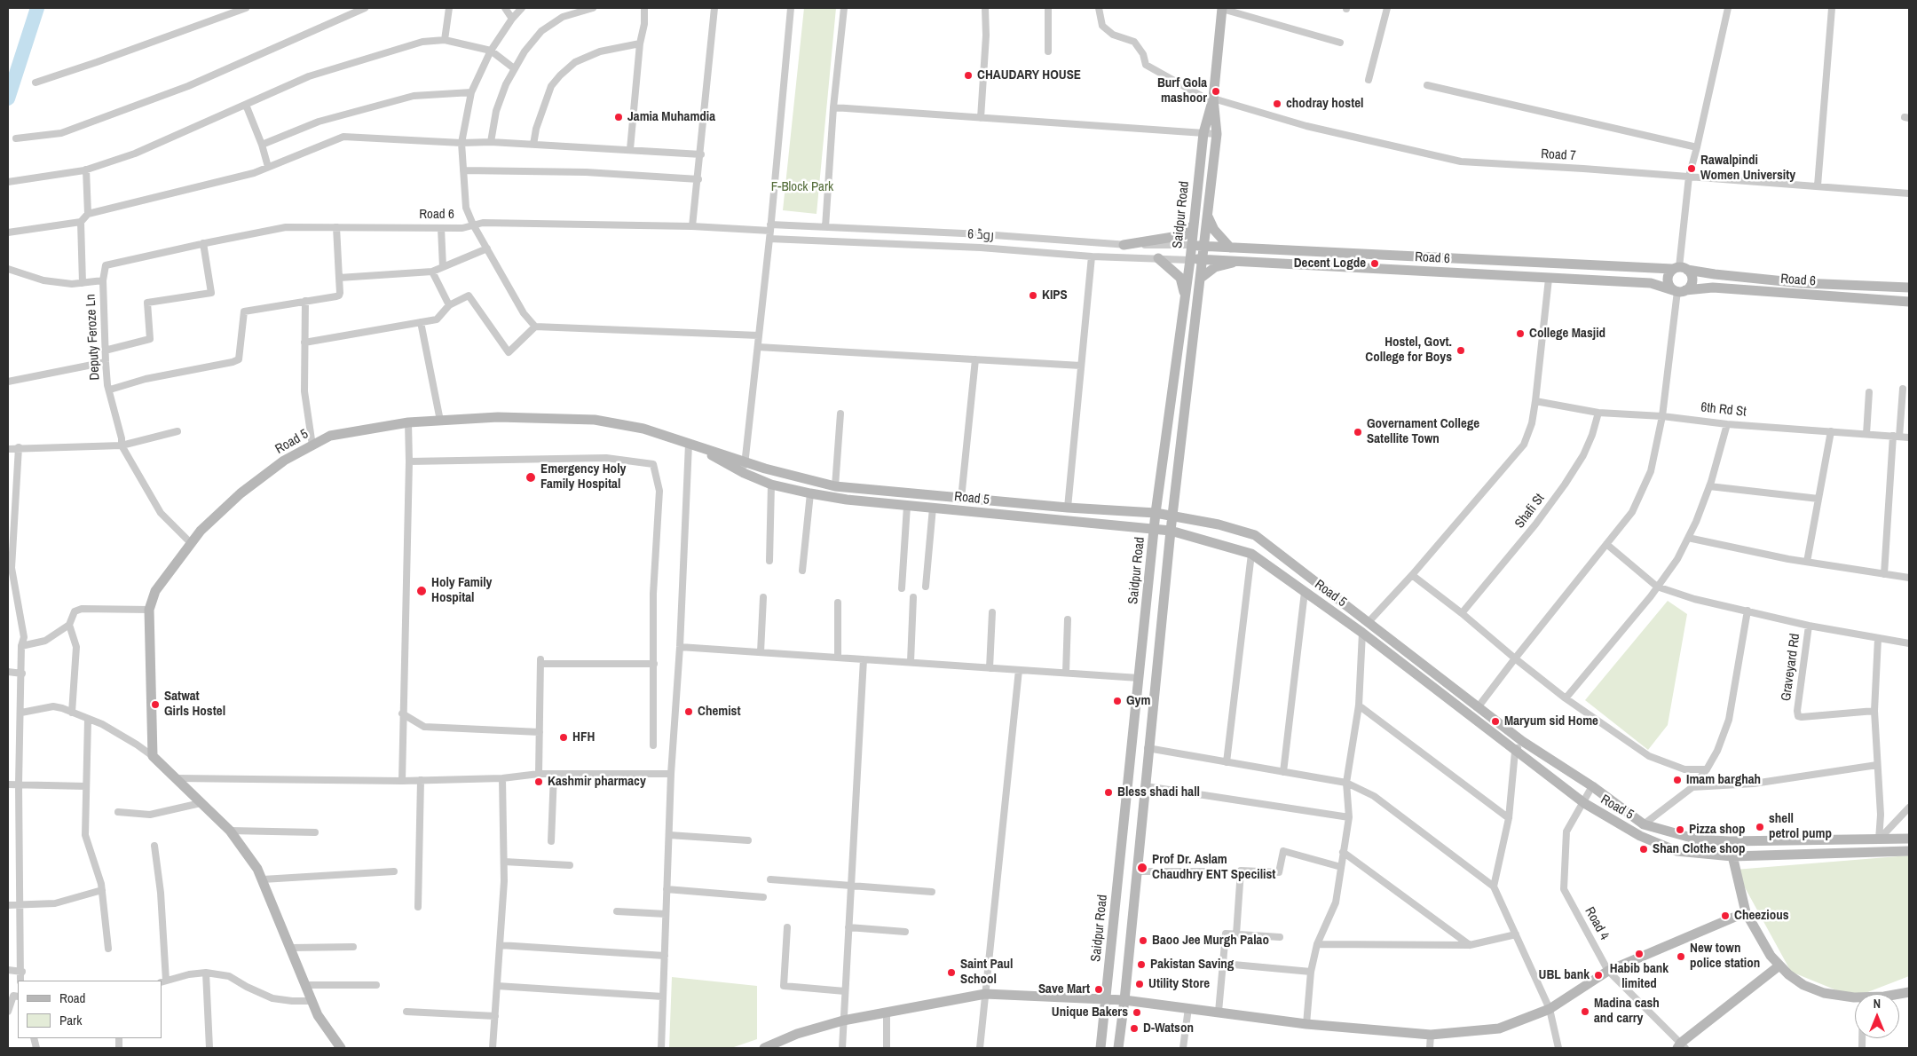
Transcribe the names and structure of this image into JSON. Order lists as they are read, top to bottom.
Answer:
{
  "streets": {
    "main road": ["Road 6", "Saidpur Road", "Road 5"],
    "street": [
      "Road 7",
      "روڈ 6",
      "Deputy Feroze Ln",
      "6th Rd St",
      "Shafi St",
      "Graveyard Rd",
      "Road 4"
    ]
  },
  "crossings": [
    ["Road 7", "Saidpur Road"],
    ["Road 6", "Saidpur Road"],
    ["Road 6", "روڈ 6"],
    ["Road 6", "Deputy Feroze Ln"],
    ["Saidpur Road", "روڈ 6"],
    ["Saidpur Road", "Road 5"],
    ["Deputy Feroze Ln", "Road 5"],
    ["6th Rd St", "Shafi St"],
    ["Road 5", "Road 4"]
  ],
  "parks": ["F-Block Park"],
  "places": [
    "CHAUDARY HOUSE",
    "Burf Gola mashoor",
    "chodray hostel",
    "Jamia Muhamdia",
    "Rawalpindi Women University",
    "Decent Logde",
    "KIPS",
    "College Masjid",
    "Hostel, Govt. College for Boys",
    "Governament College Satellite Town",
    "Emergency Holy Family Hospital",
    "Holy Family Hospital",
    "Gym",
    "Satwat Girls Hostel",
    "Chemist",
    "Maryum sid Home",
    "HFH",
    "Imam barghah",
    "Kashmir pharmacy",
    "Bless shadi hall",
    "shell petrol pump",
    "Pizza shop",
    "Shan Clothe shop",
    "Prof Dr. Aslam Chaudhry ENT Specilist",
    "Cheezious",
    "Baoo Jee Murgh Palao",
    "Habib bank limited",
    "New town police station",
    "Pakistan Saving",
    "Saint Paul School",
    "UBL bank",
    "Utility Store",
    "Save Mart",
    "Madina cash and carry",
    "Unique Bakers",
    "D-Watson"
  ],
  "legend": ["Road", "Park"],
  "north": "top"
}
